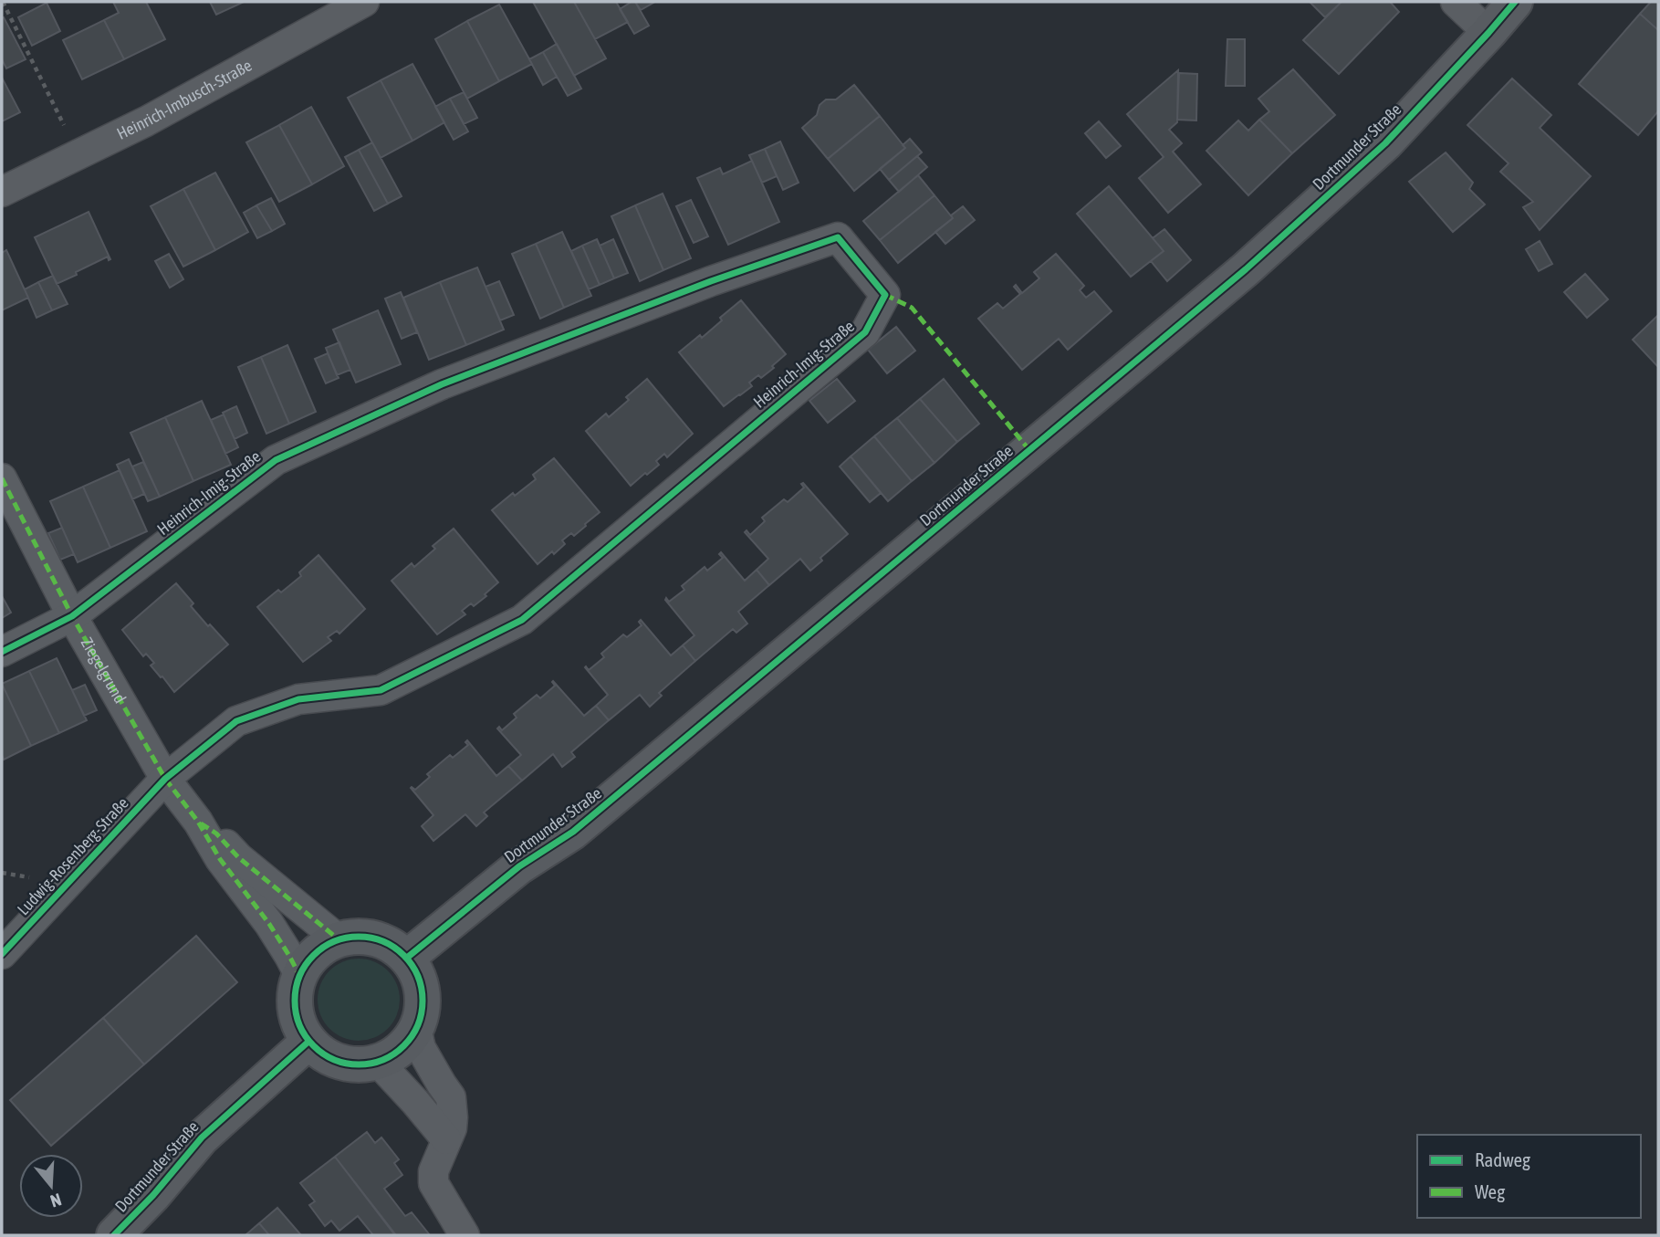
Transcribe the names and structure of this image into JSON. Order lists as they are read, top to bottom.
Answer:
{
  "streets": {
    "main road": ["Dortmunder Straße"],
    "street": [
      "Heinrich-Imbusch-Straße",
      "Heinrich-Imig-Straße",
      "Ziegelgrund",
      "Ludwig-Rosenberg-Straße"
    ]
  },
  "crossings": [
    ["Dortmunder Straße", "Ziegelgrund"],
    ["Heinrich-Imig-Straße", "Ziegelgrund"],
    ["Heinrich-Imig-Straße", "Ludwig-Rosenberg-Straße"],
    ["Ziegelgrund", "Ludwig-Rosenberg-Straße"]
  ],
  "legend": ["Radweg", "Weg"],
  "north": "bottom"
}
